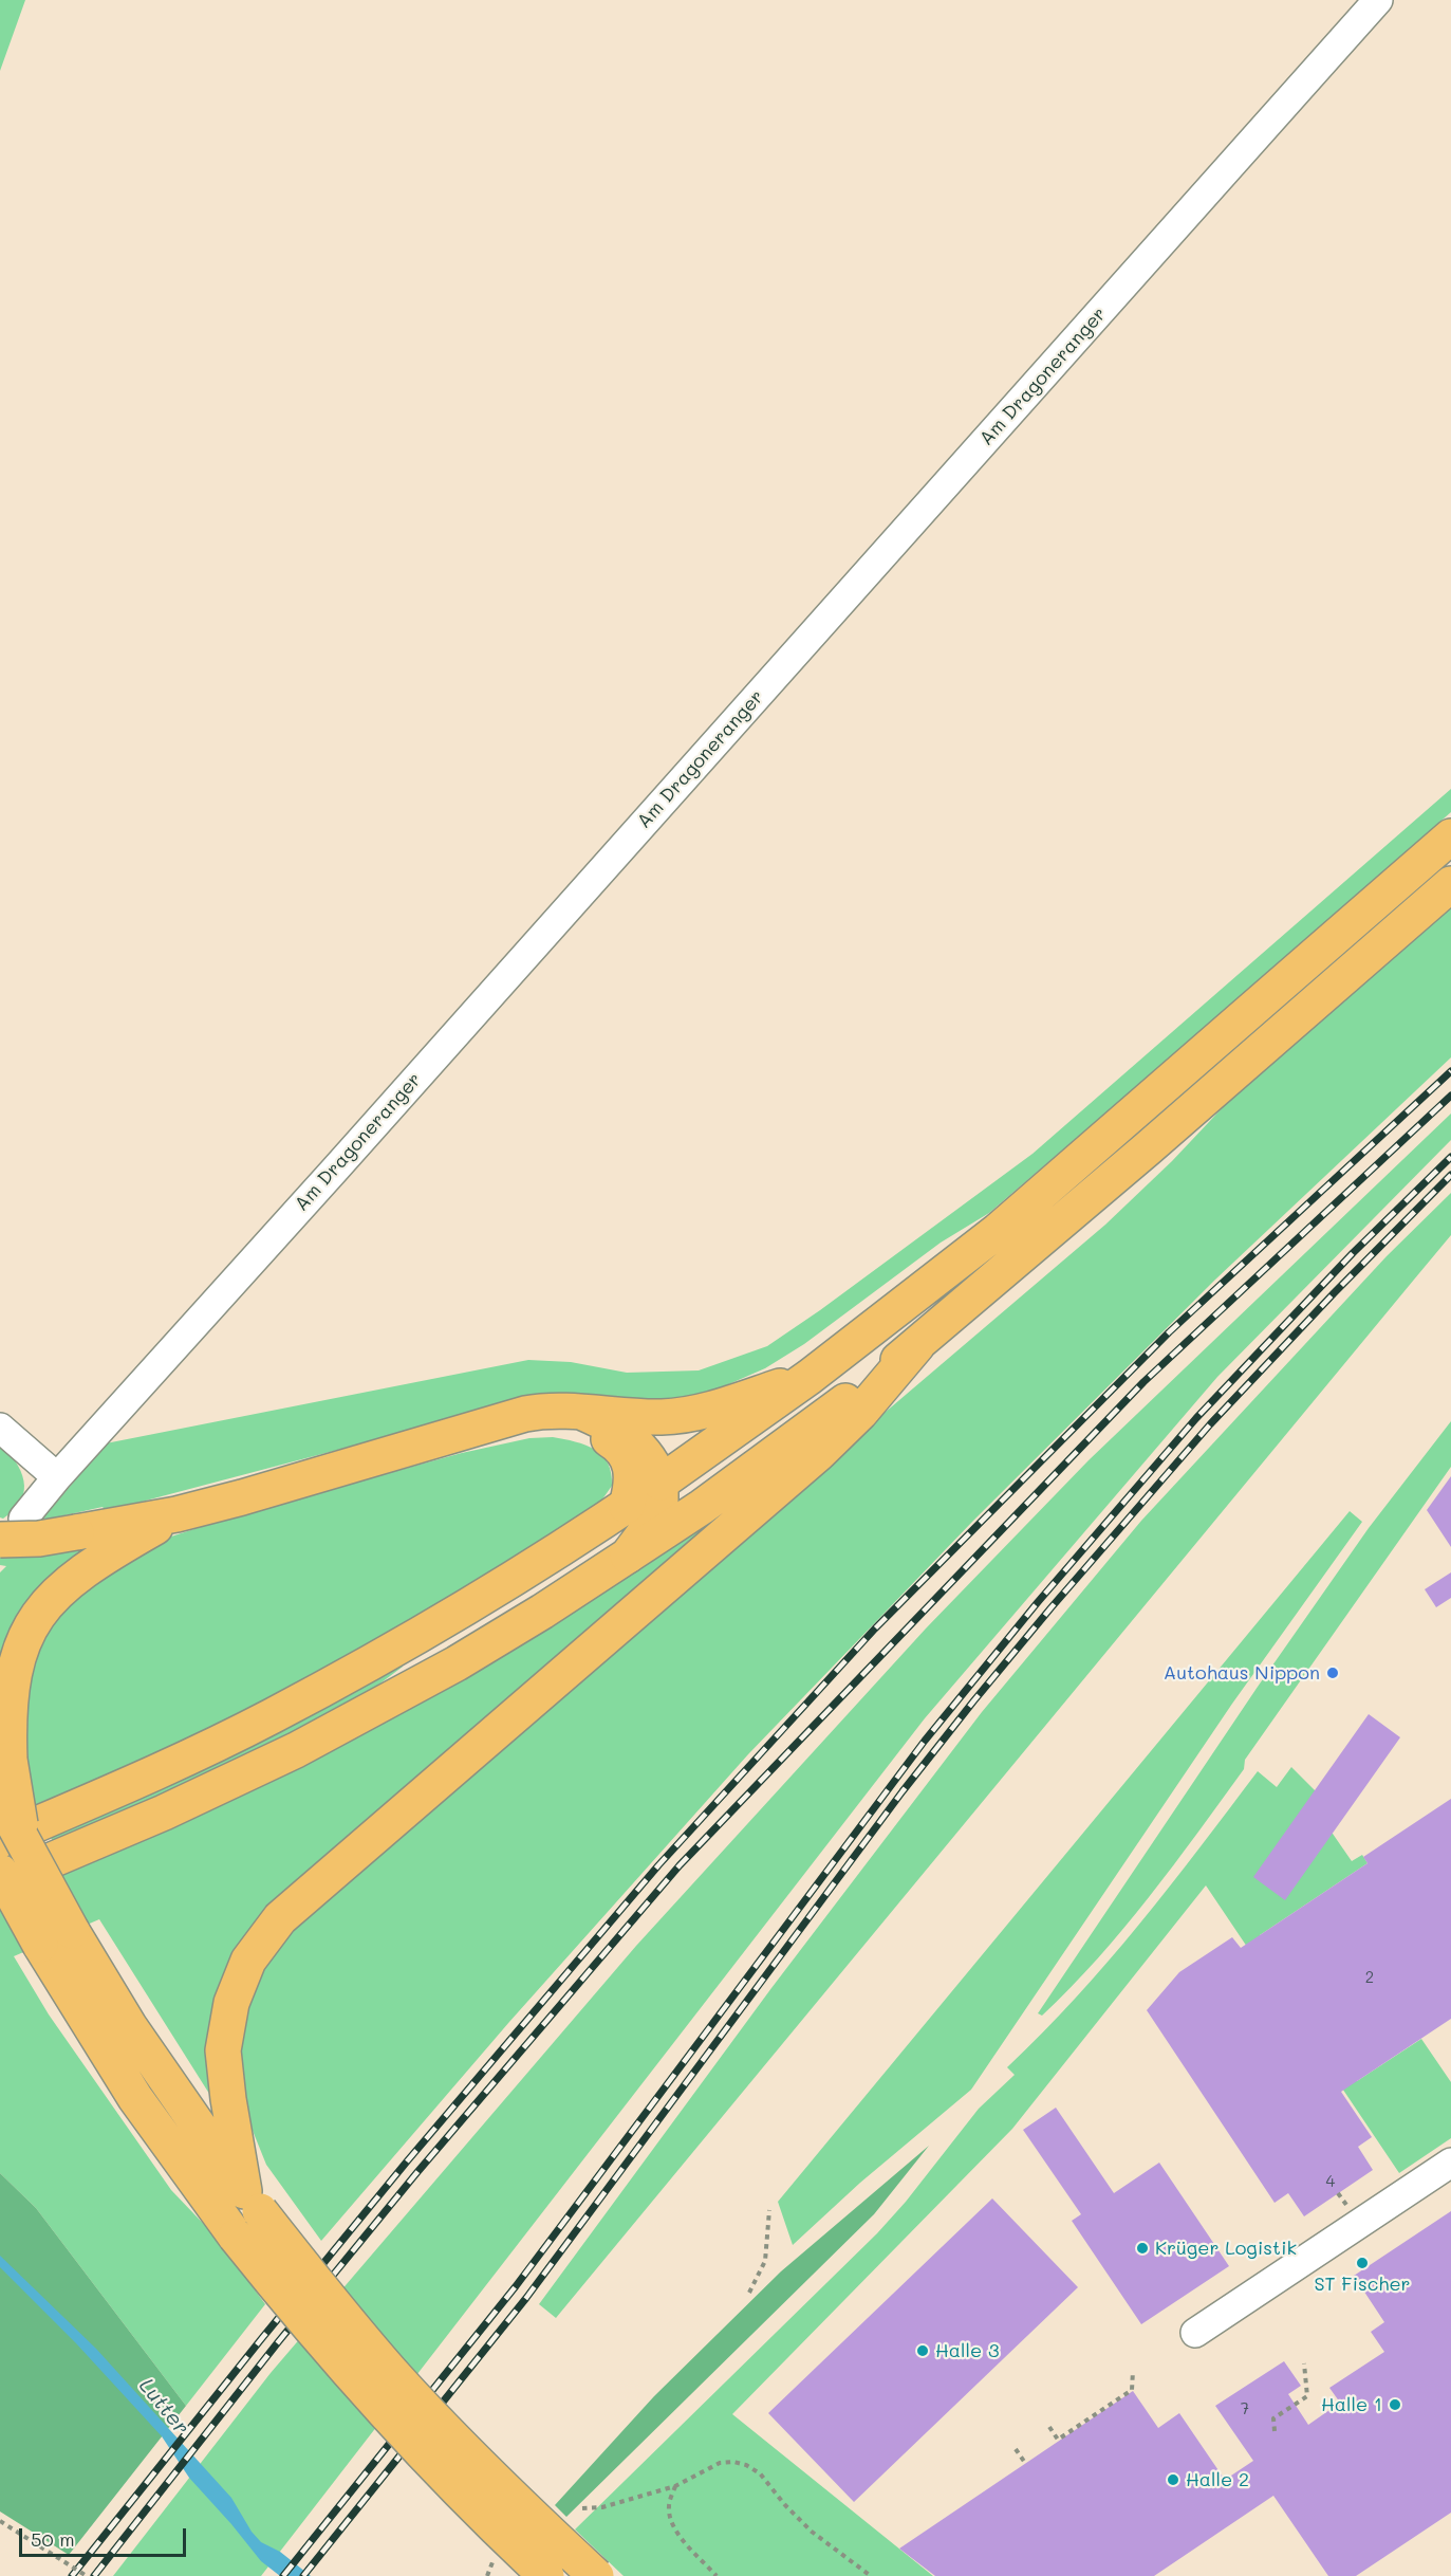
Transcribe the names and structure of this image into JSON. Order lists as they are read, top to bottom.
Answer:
{
  "streets": {
    "street": ["Am Dragoneranger"]
  },
  "water": ["Lutter"],
  "places": [
    "Autohaus Nippon",
    "Krüger Logistik",
    "ST Fischer",
    "Halle 3",
    "Halle 1",
    "Halle 2"
  ],
  "house_numbers": ["2", "4", "7"],
  "scale_bar": "50 m"
}
